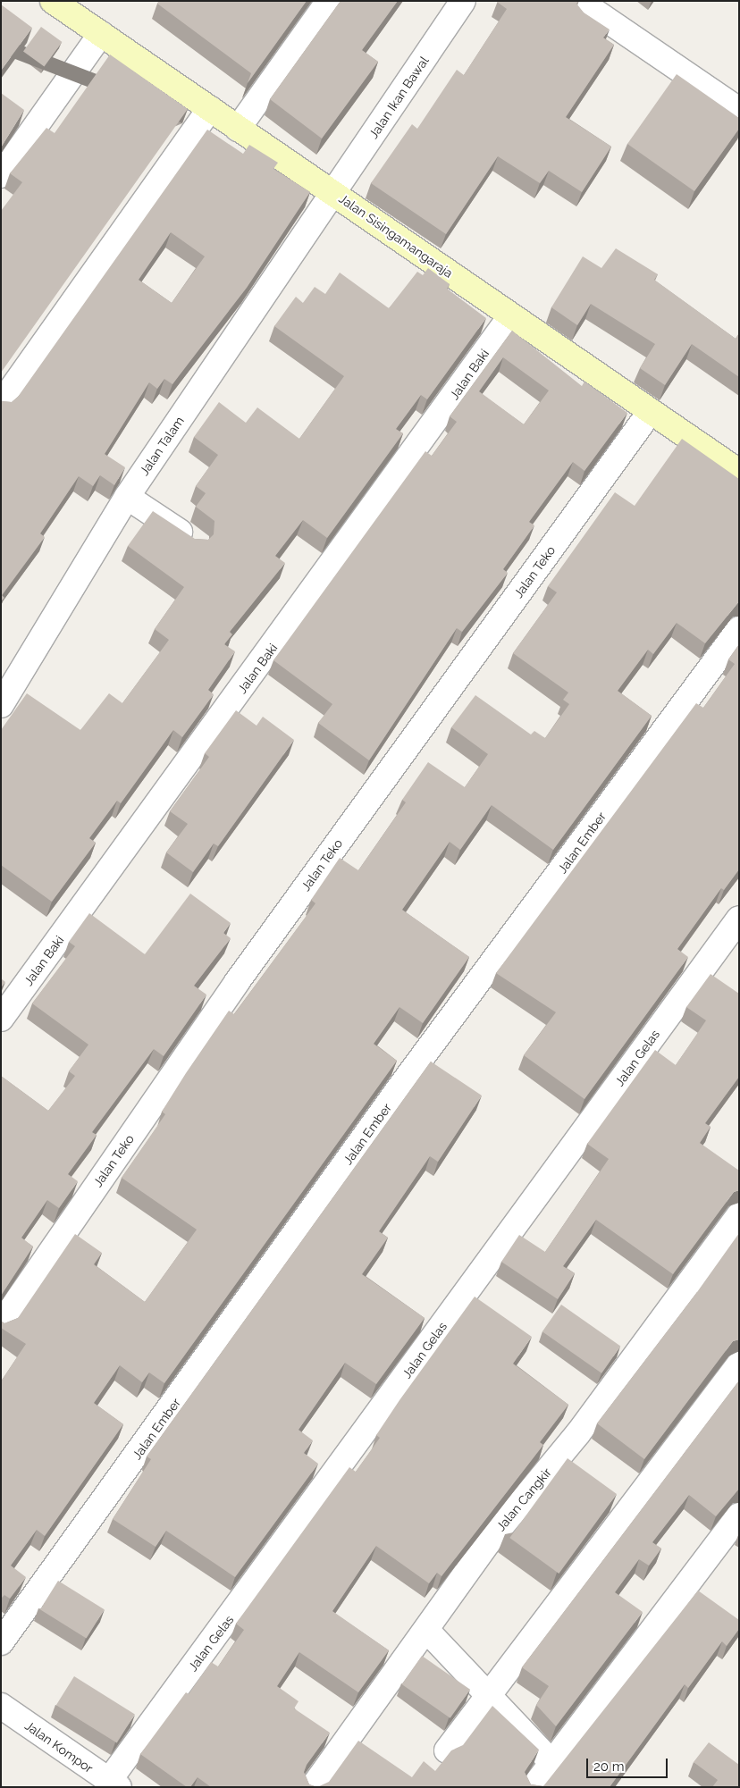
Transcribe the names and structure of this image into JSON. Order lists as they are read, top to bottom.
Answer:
{
  "streets": {
    "street": [
      "Jalan Ikan Bawal",
      "Jalan Sisingamangaraja",
      "Jalan Baki",
      "Jalan Talam",
      "Jalan Teko",
      "Jalan Ember",
      "Jalan Gelas",
      "Jalan Cangkir",
      "Jalan Kompor"
    ]
  },
  "crossings": [
    ["Jalan Ikan Bawal", "Jalan Sisingamangaraja"],
    ["Jalan Ikan Bawal", "Jalan Talam"],
    ["Jalan Sisingamangaraja", "Jalan Baki"],
    ["Jalan Sisingamangaraja", "Jalan Talam"],
    ["Jalan Sisingamangaraja", "Jalan Teko"],
    ["Jalan Gelas", "Jalan Kompor"]
  ],
  "scale_bar": "20 m"
}
